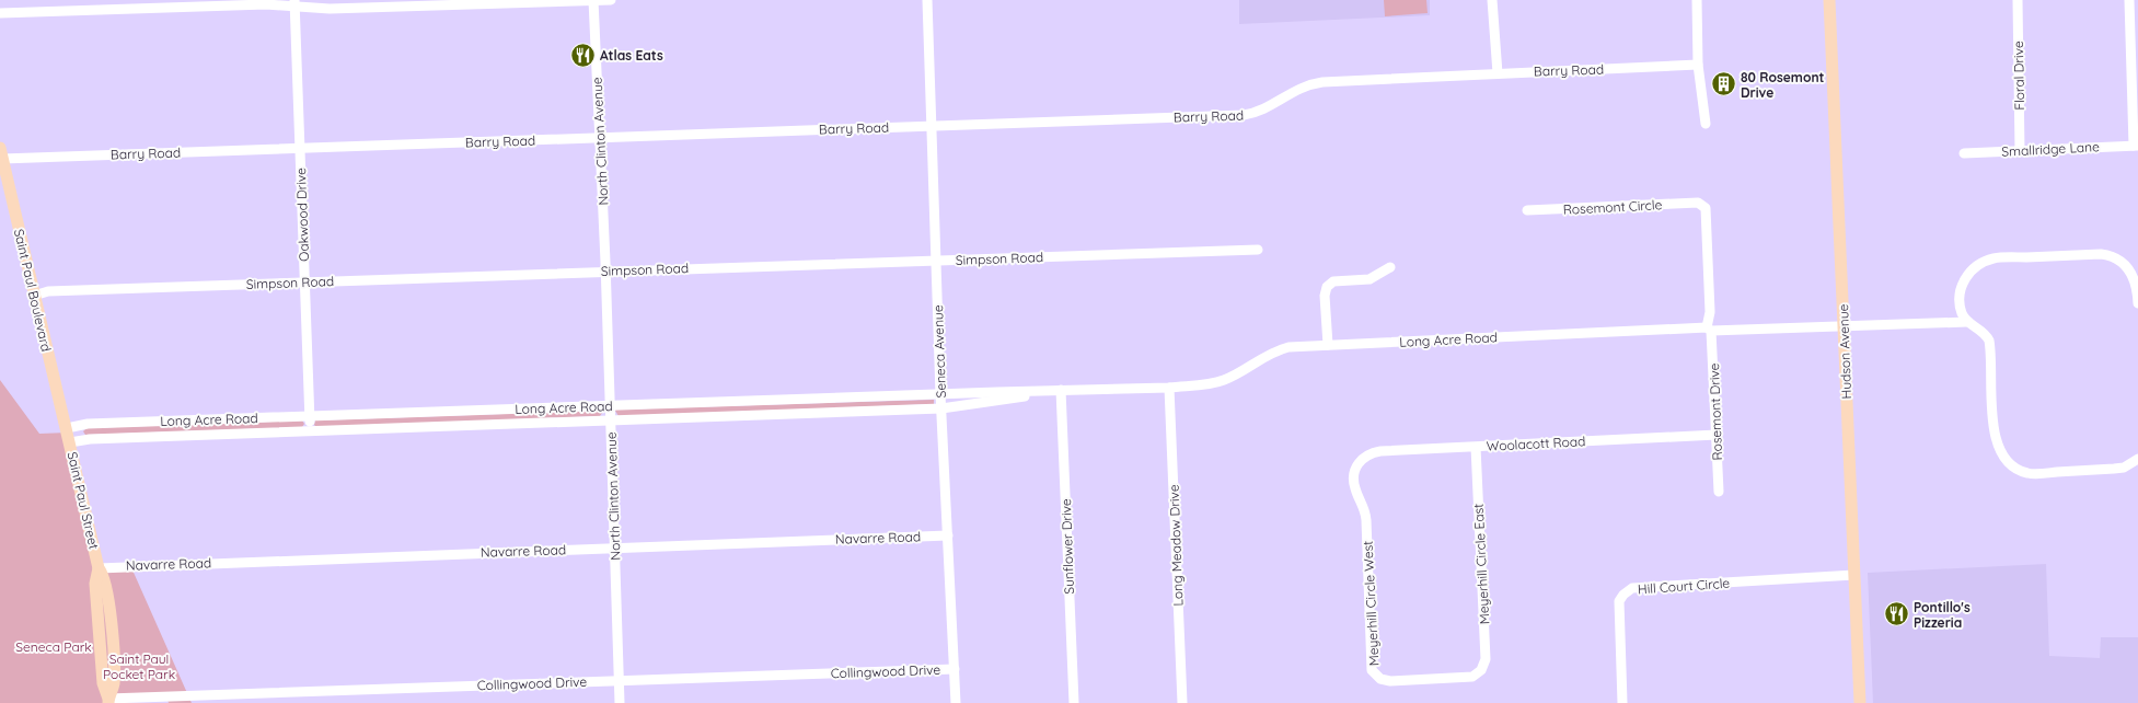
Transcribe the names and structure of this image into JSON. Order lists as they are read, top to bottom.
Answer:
{
  "streets": {
    "main road": ["Saint Paul Boulevard", "Hudson Avenue", "Saint Paul Street"],
    "street": [
      "Barry Road",
      "Floral Drive",
      "North Clinton Avenue",
      "Smallridge Lane",
      "Rosemont Circle",
      "Oakwood Drive",
      "Simpson Road",
      "Long Acre Road",
      "Seneca Avenue",
      "Rosemont Drive",
      "Woolacott Road",
      "Navarre Road",
      "Long Meadow Drive",
      "Sunflower Drive",
      "Meyerhill Circle East",
      "Hill Court Circle",
      "Meyerhill Circle West",
      "Collingwood Drive"
    ]
  },
  "crossings": [
    ["Barry Road", "North Clinton Avenue"],
    ["Barry Road", "Oakwood Drive"],
    ["Barry Road", "Saint Paul Boulevard"],
    ["Barry Road", "Seneca Avenue"],
    ["Floral Drive", "Smallridge Lane"],
    ["North Clinton Avenue", "Simpson Road"],
    ["North Clinton Avenue", "Long Acre Road"],
    ["North Clinton Avenue", "Navarre Road"],
    ["North Clinton Avenue", "Collingwood Drive"],
    ["Rosemont Circle", "Rosemont Drive"],
    ["Oakwood Drive", "Simpson Road"],
    ["Oakwood Drive", "Long Acre Road"],
    ["Simpson Road", "Saint Paul Boulevard"],
    ["Simpson Road", "Seneca Avenue"],
    ["Saint Paul Boulevard", "Long Acre Road"],
    ["Saint Paul Boulevard", "Saint Paul Street"],
    ["Long Acre Road", "Seneca Avenue"],
    ["Long Acre Road", "Hudson Avenue"],
    ["Long Acre Road", "Rosemont Drive"],
    ["Long Acre Road", "Saint Paul Street"],
    ["Long Acre Road", "Long Meadow Drive"],
    ["Long Acre Road", "Sunflower Drive"],
    ["Seneca Avenue", "Navarre Road"],
    ["Seneca Avenue", "Collingwood Drive"],
    ["Hudson Avenue", "Hill Court Circle"],
    ["Rosemont Drive", "Woolacott Road"],
    ["Woolacott Road", "Meyerhill Circle East"],
    ["Woolacott Road", "Meyerhill Circle West"],
    ["Saint Paul Street", "Navarre Road"],
    ["Saint Paul Street", "Collingwood Drive"],
    ["Meyerhill Circle East", "Meyerhill Circle West"]
  ],
  "parks": ["Seneca Park", "Saint Paul Pocket Park"],
  "places": {
    "restaurant": ["Atlas Eats", "Pontillo's Pizzeria"],
    "building": ["80 Rosemont Drive"]
  }
}
